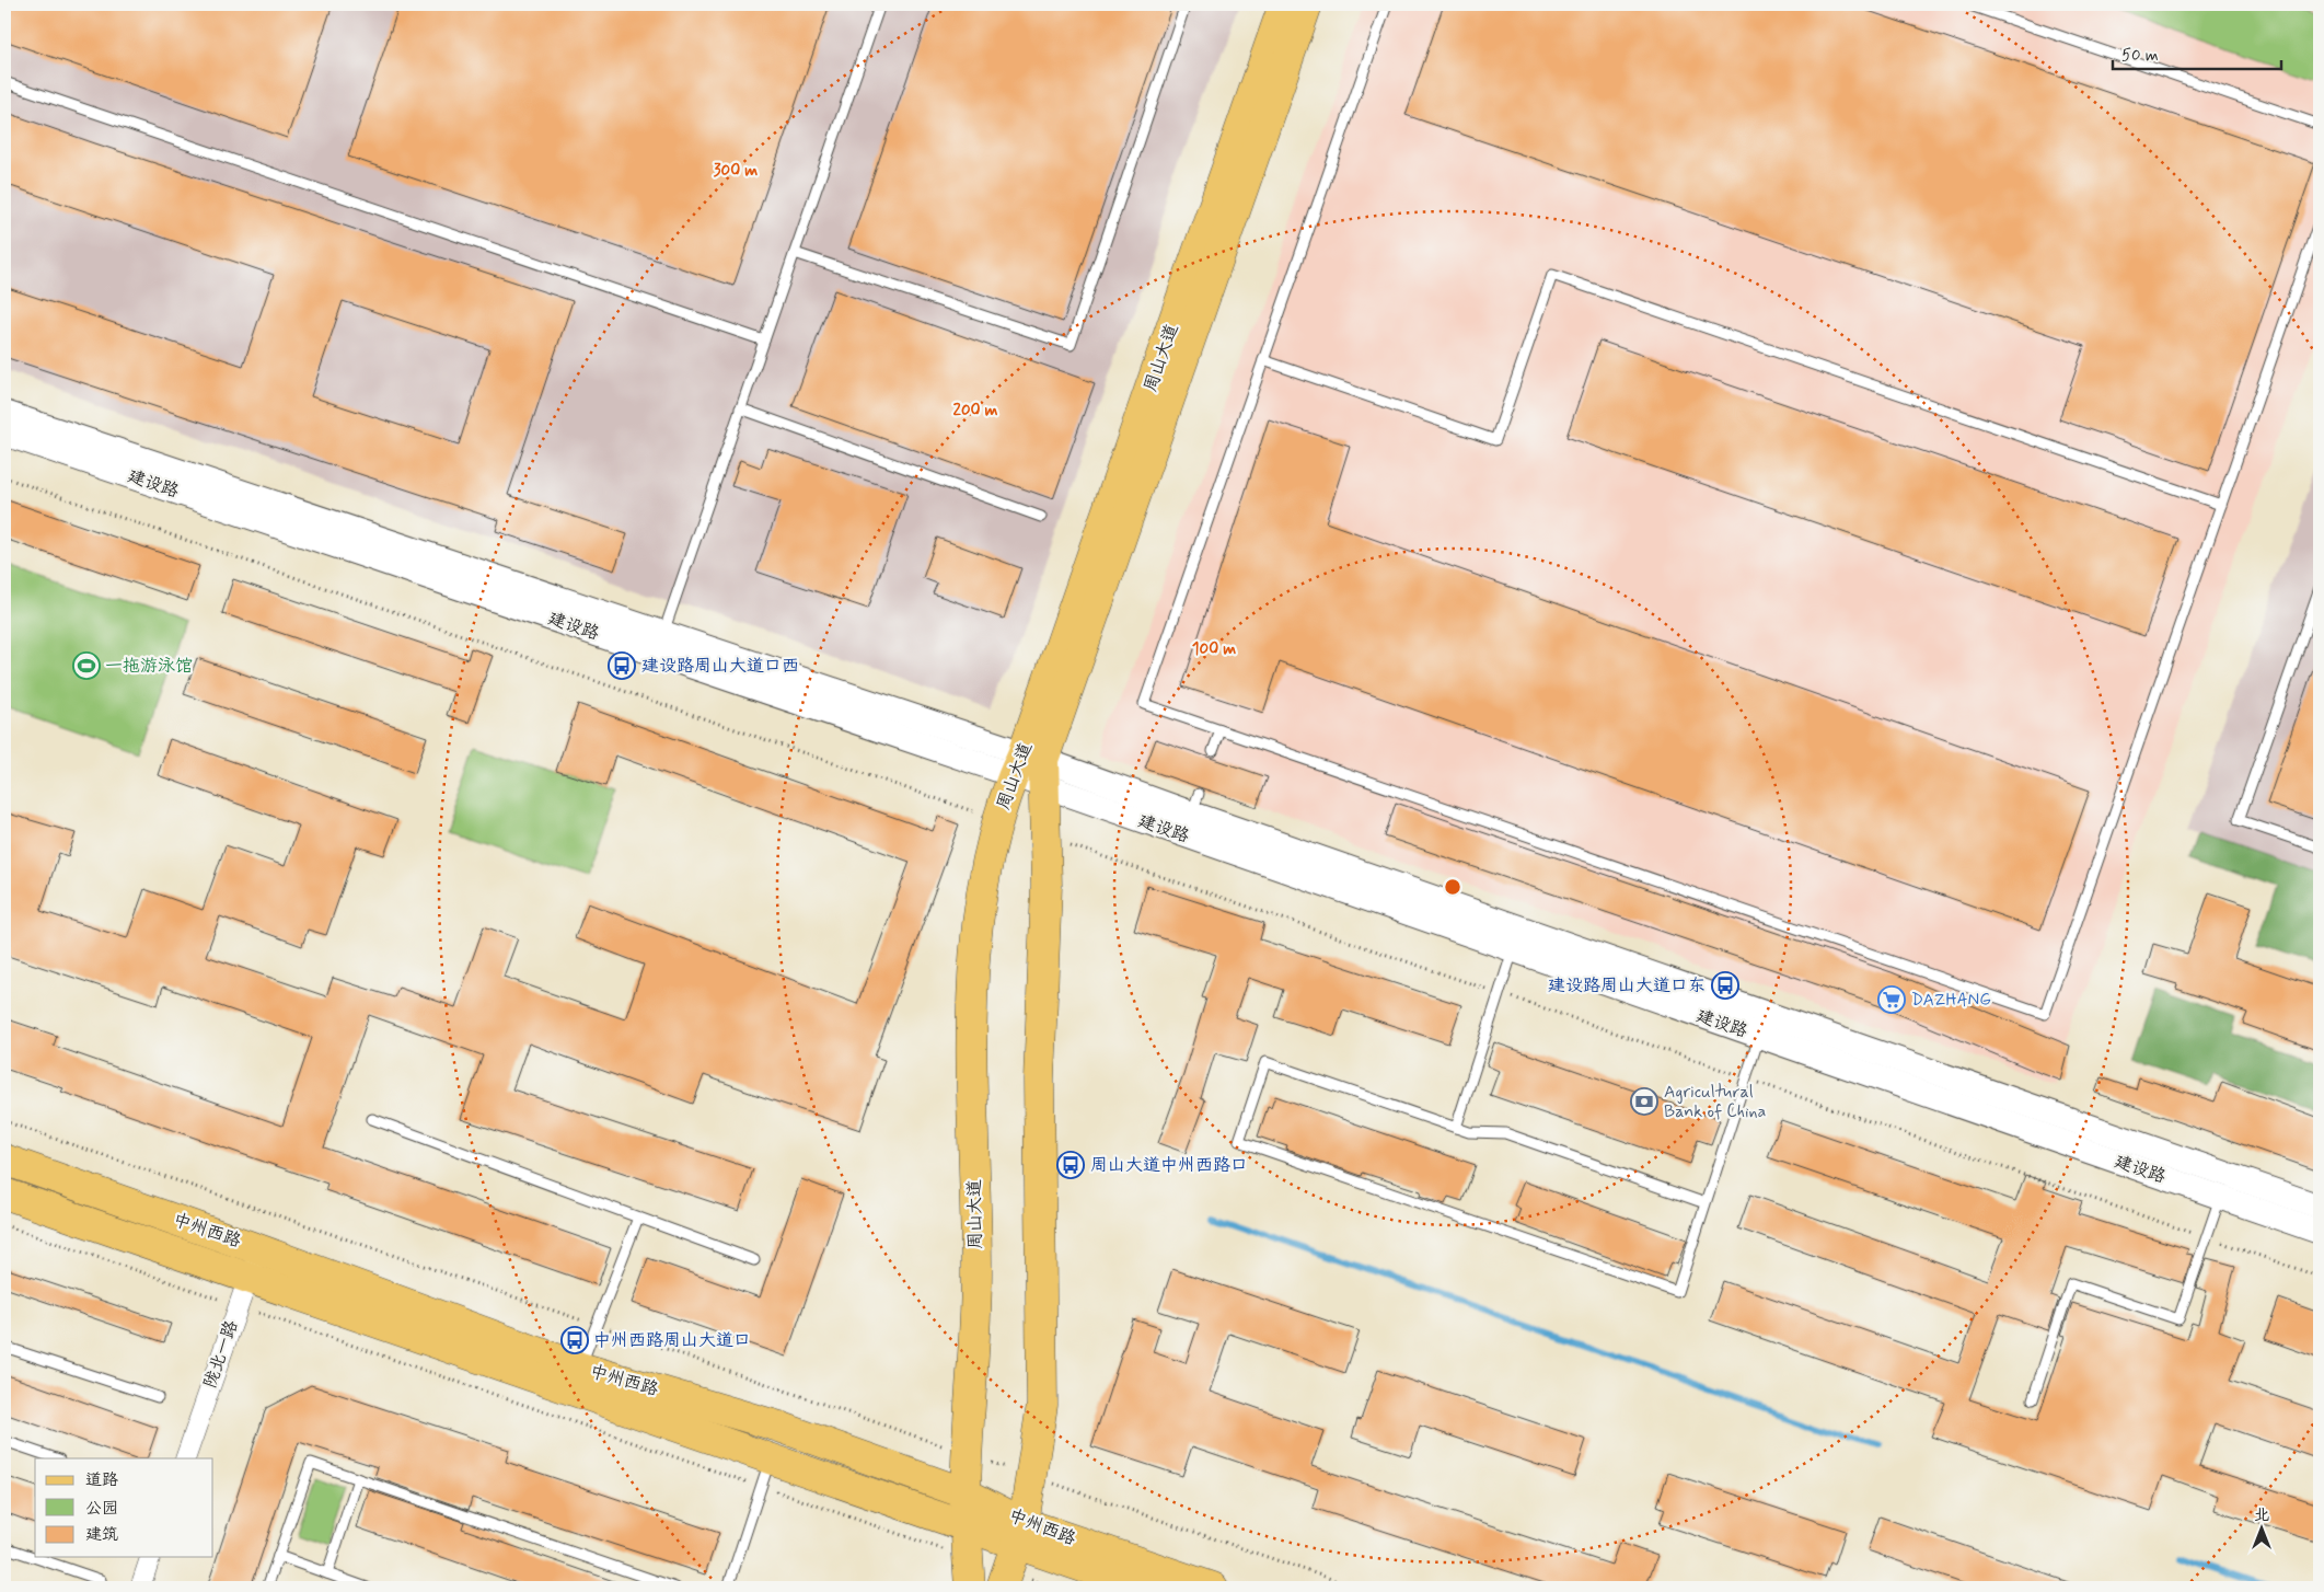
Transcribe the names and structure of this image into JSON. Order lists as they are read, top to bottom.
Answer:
{
  "streets": {
    "main road": ["周山大道", "中州西路"],
    "street": ["建设路", "陇北一路"]
  },
  "crossings": [
    ["周山大道", "建设路"],
    ["周山大道", "中州西路"],
    ["中州西路", "陇北一路"]
  ],
  "places": {
    "sports": ["一拖游泳馆"],
    "bus stop": [
      "建设路周山大道口西",
      "建设路周山大道口东",
      "周山大道中州西路口",
      "中州西路周山大道口"
    ],
    "supermarket": ["DAZHANG"],
    "bank": ["Agricultural Bank of China"]
  },
  "legend": ["道路", "公园", "建筑"],
  "scale_bar": "50 m",
  "north": "top",
  "rings": ["300 m", "200 m", "100 m"]
}
